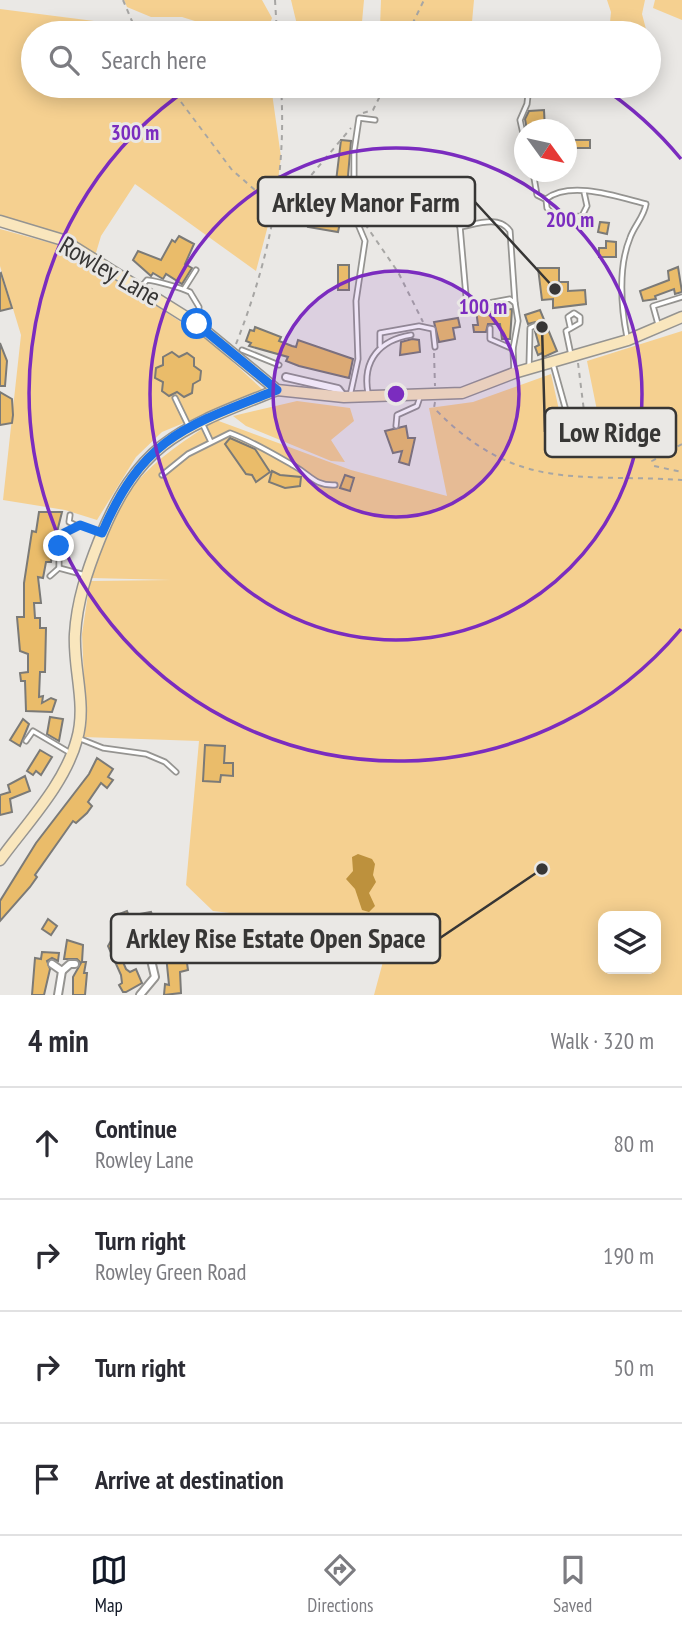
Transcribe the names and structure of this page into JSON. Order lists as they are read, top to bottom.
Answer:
{
  "streets": {
    "street": ["Rowley Lane"]
  },
  "places": ["Arkley Manor Farm", "Low Ridge", "Arkley Rise Estate Open Space"],
  "north": "bottom right",
  "page": {
    "search": "Search here",
    "heading": ["4 min", "Walk · 320 m"],
    "list": [
      ["Continue", "Rowley Lane", "80 m"],
      ["Turn right", "Rowley Green Road", "190 m"],
      ["Turn right", "50 m"],
      "Arrive at destination"
    ],
    "nav": ["Map", "Directions", "Saved"]
  },
  "rings": ["300 m", "200 m", "100 m"]
}
